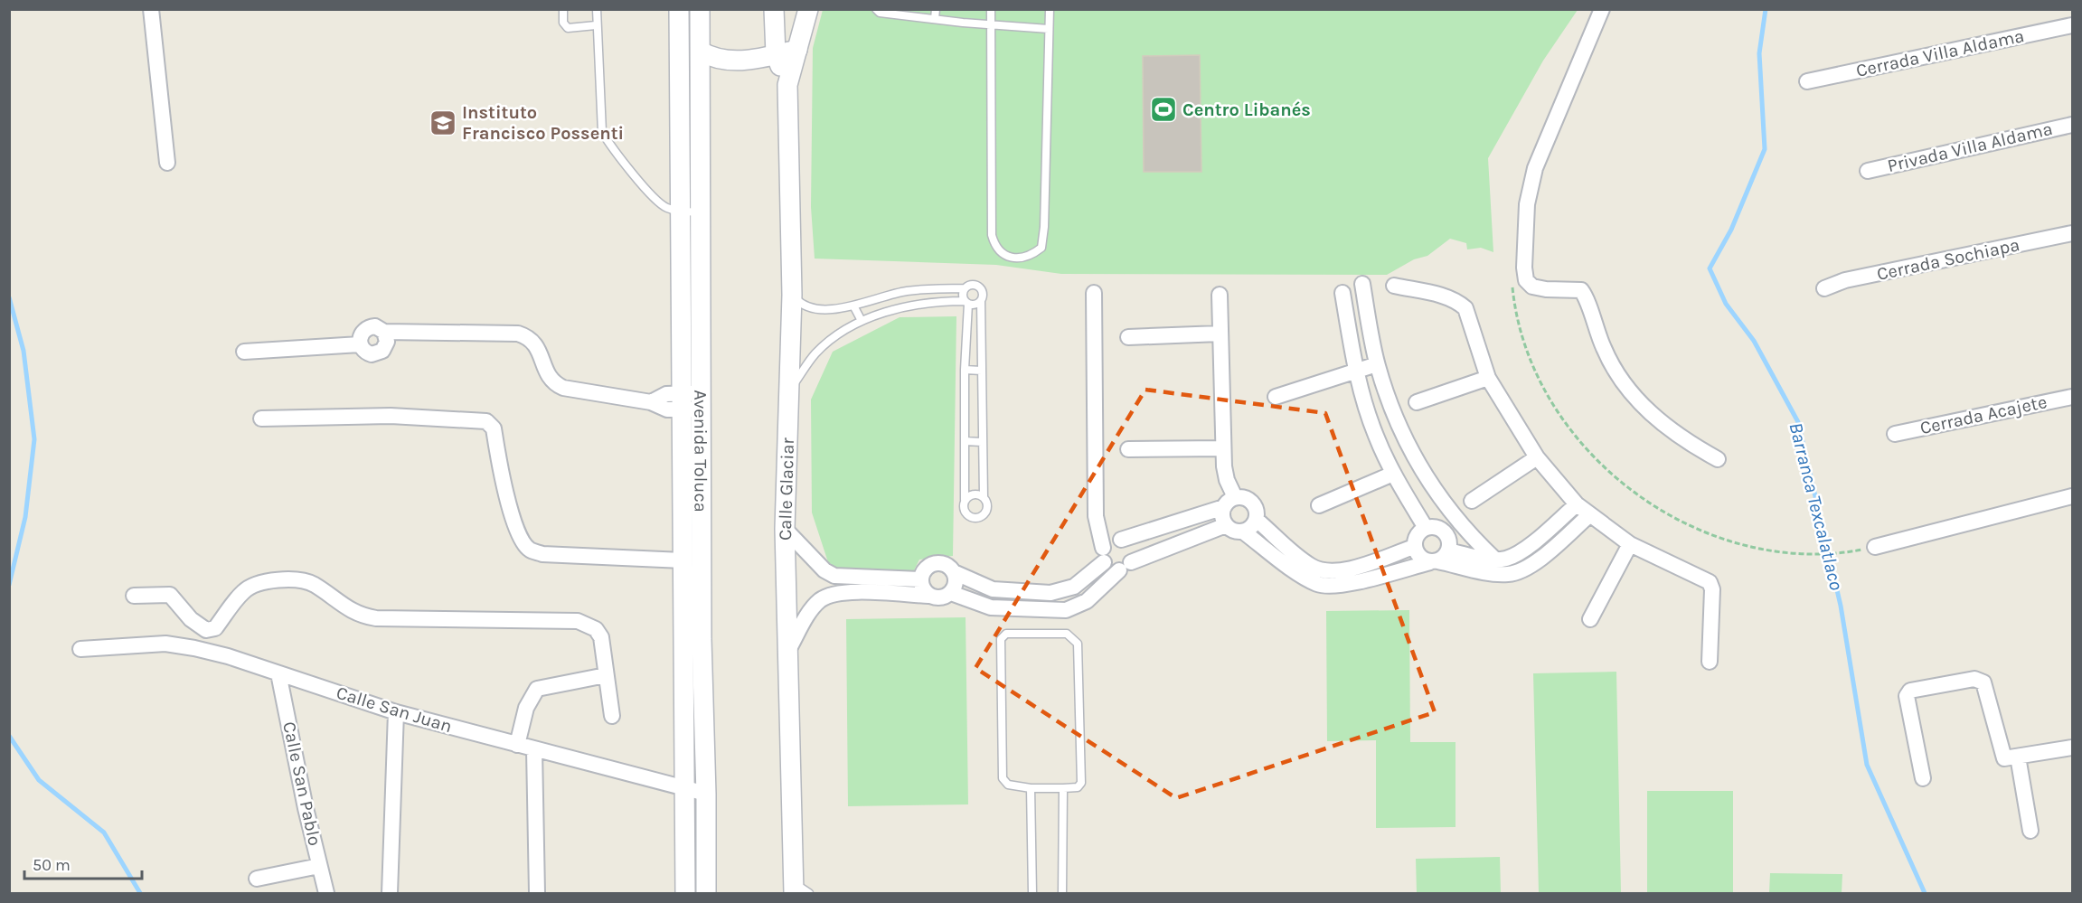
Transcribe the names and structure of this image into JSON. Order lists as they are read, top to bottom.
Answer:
{
  "streets": {
    "street": [
      "Cerrada Villa Aldama",
      "Privada Villa Aldama",
      "Cerrada Sochiapa",
      "Cerrada Acajete",
      "Avenida Toluca",
      "Calle Glaciar",
      "Calle San Juan",
      "Calle San Pablo"
    ]
  },
  "crossings": [
    ["Avenida Toluca", "Calle San Juan"],
    ["Calle San Juan", "Calle San Pablo"]
  ],
  "water": ["Barranca Texcalatlaco"],
  "places": {
    "sports": ["Centro Libanés"],
    "school or university": ["Instituto Francisco Possenti"]
  },
  "scale_bar": "50 m"
}
